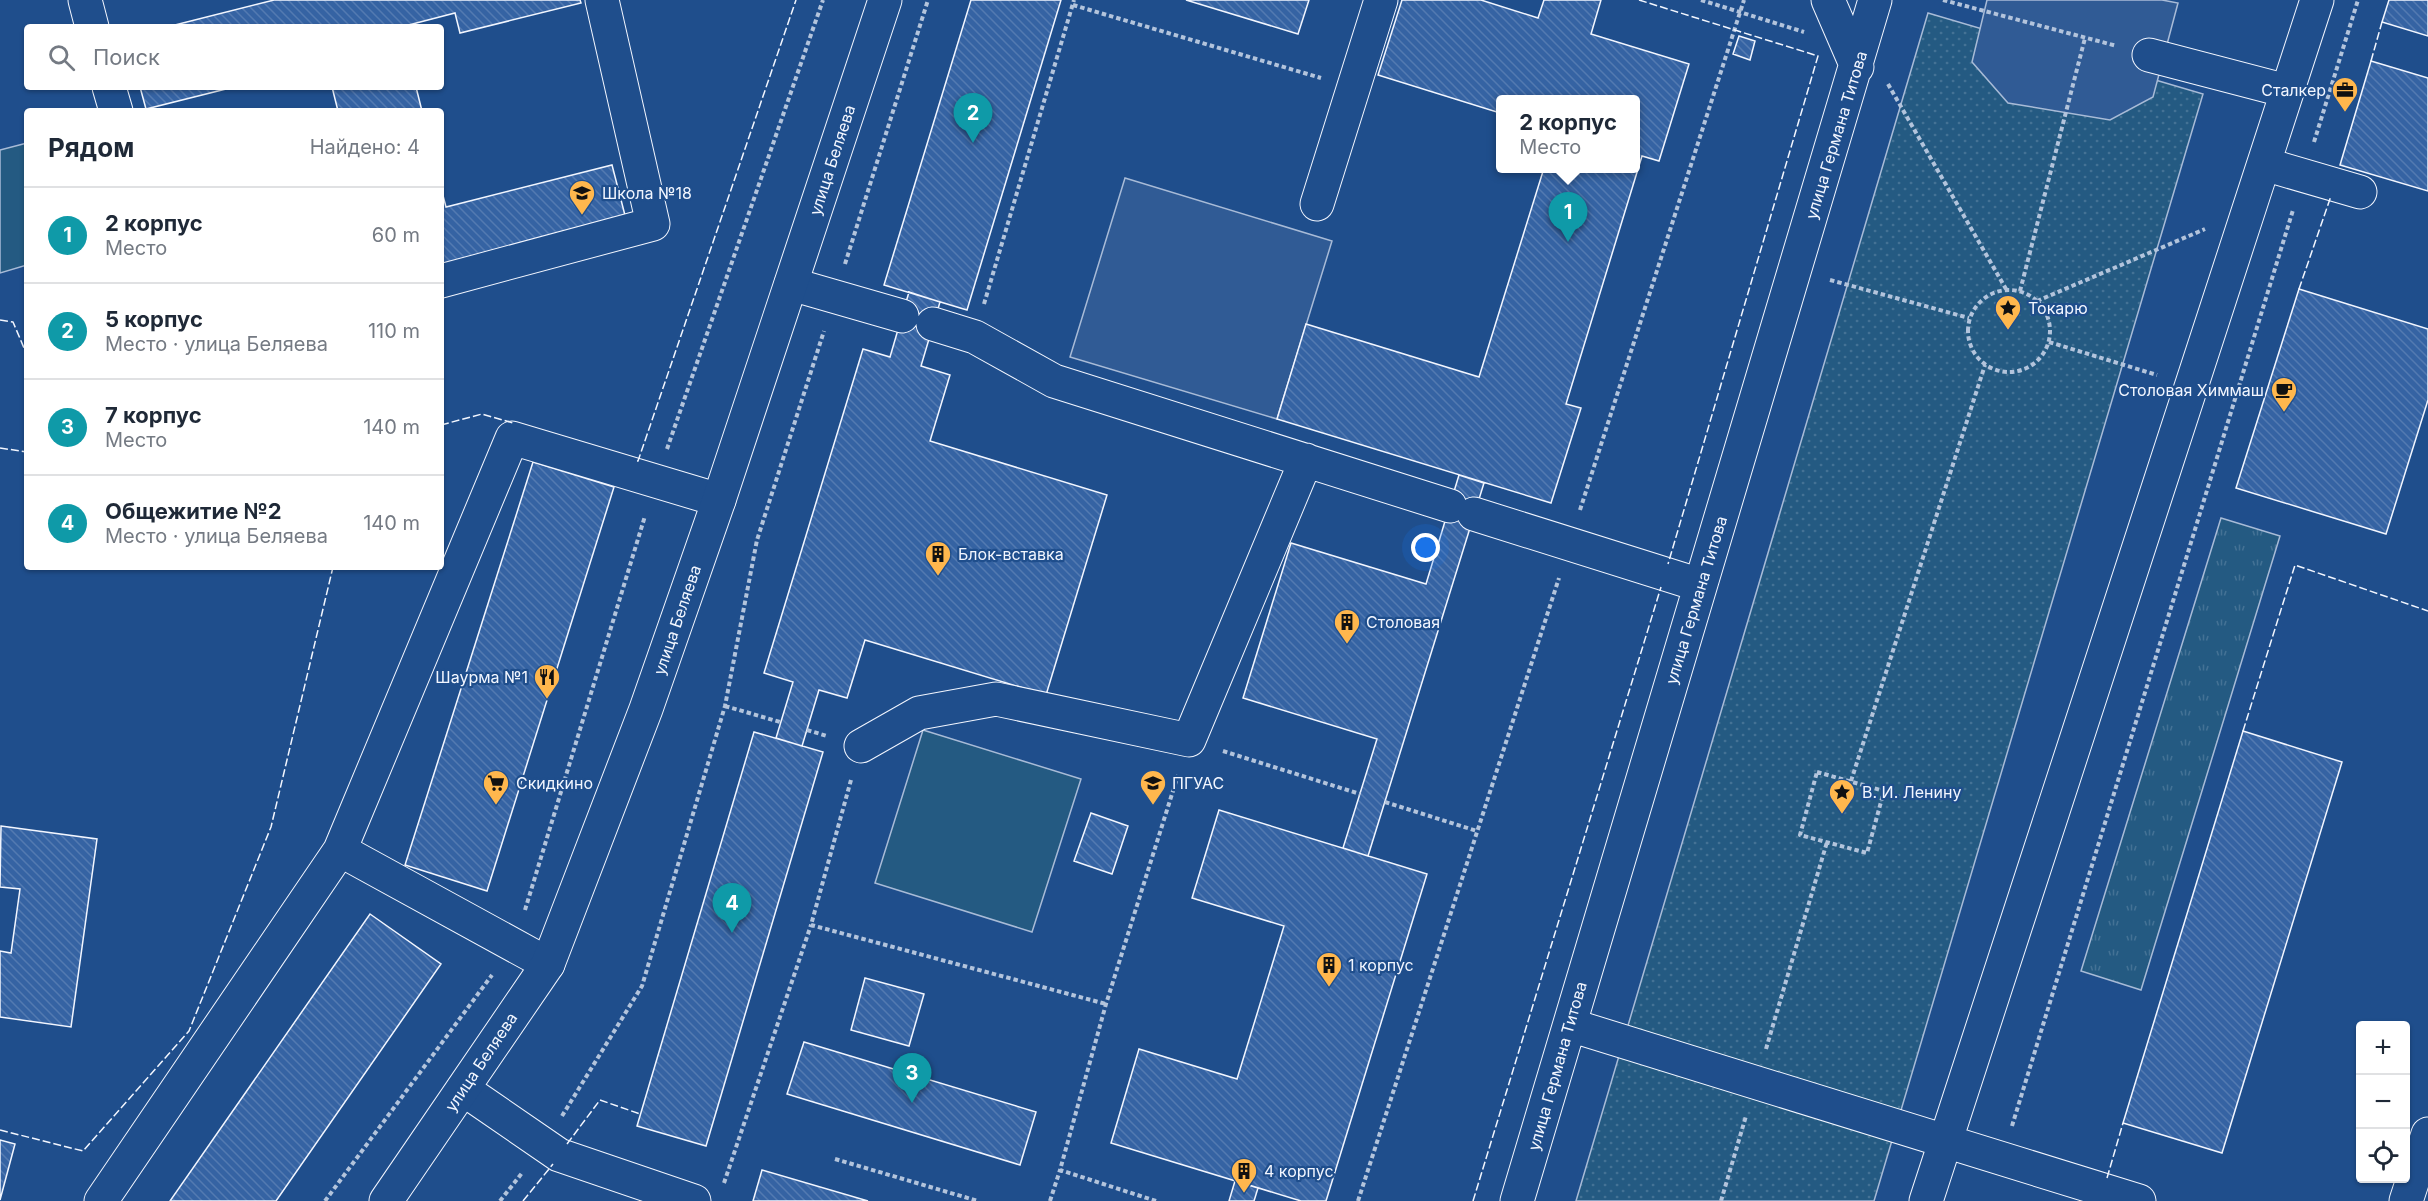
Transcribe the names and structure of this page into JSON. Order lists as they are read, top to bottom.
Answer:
{
  "streets": {
    "street": ["улица Германа Титова", "улица Беляева"]
  },
  "places": {
    "office": ["Сталкер"],
    "school or university": ["Школа №18", "ПГУАС"],
    "place": ["Токарю", "В. И. Ленину"],
    "cafe": ["Столовая Химмаш"],
    "building": [
      "Блок-вставка",
      "Столовая",
      "1 корпус",
      "4 корпус"
    ],
    "restaurant": ["Шаурма №1"],
    "supermarket": ["Скидкино"]
  },
  "page": {
    "search": "Поиск",
    "pins": [
      "2",
      "1",
      "4",
      "3"
    ],
    "popup": ["2 корпус", "Место"],
    "heading": ["Рядом", "Найдено: 4"],
    "list": [
      {
        "mark": "1",
        "name": "2 корпус",
        "note": "Место",
        "value": "60 m"
      },
      {
        "mark": "2",
        "name": "5 корпус",
        "note": "Место · улица Беляева",
        "value": "110 m"
      },
      {
        "mark": "3",
        "name": "7 корпус",
        "note": "Место",
        "value": "140 m"
      },
      {
        "mark": "4",
        "name": "Общежитие №2",
        "note": "Место · улица Беляева",
        "value": "140 m"
      }
    ],
    "map_buttons": ["+", "−"]
  }
}
